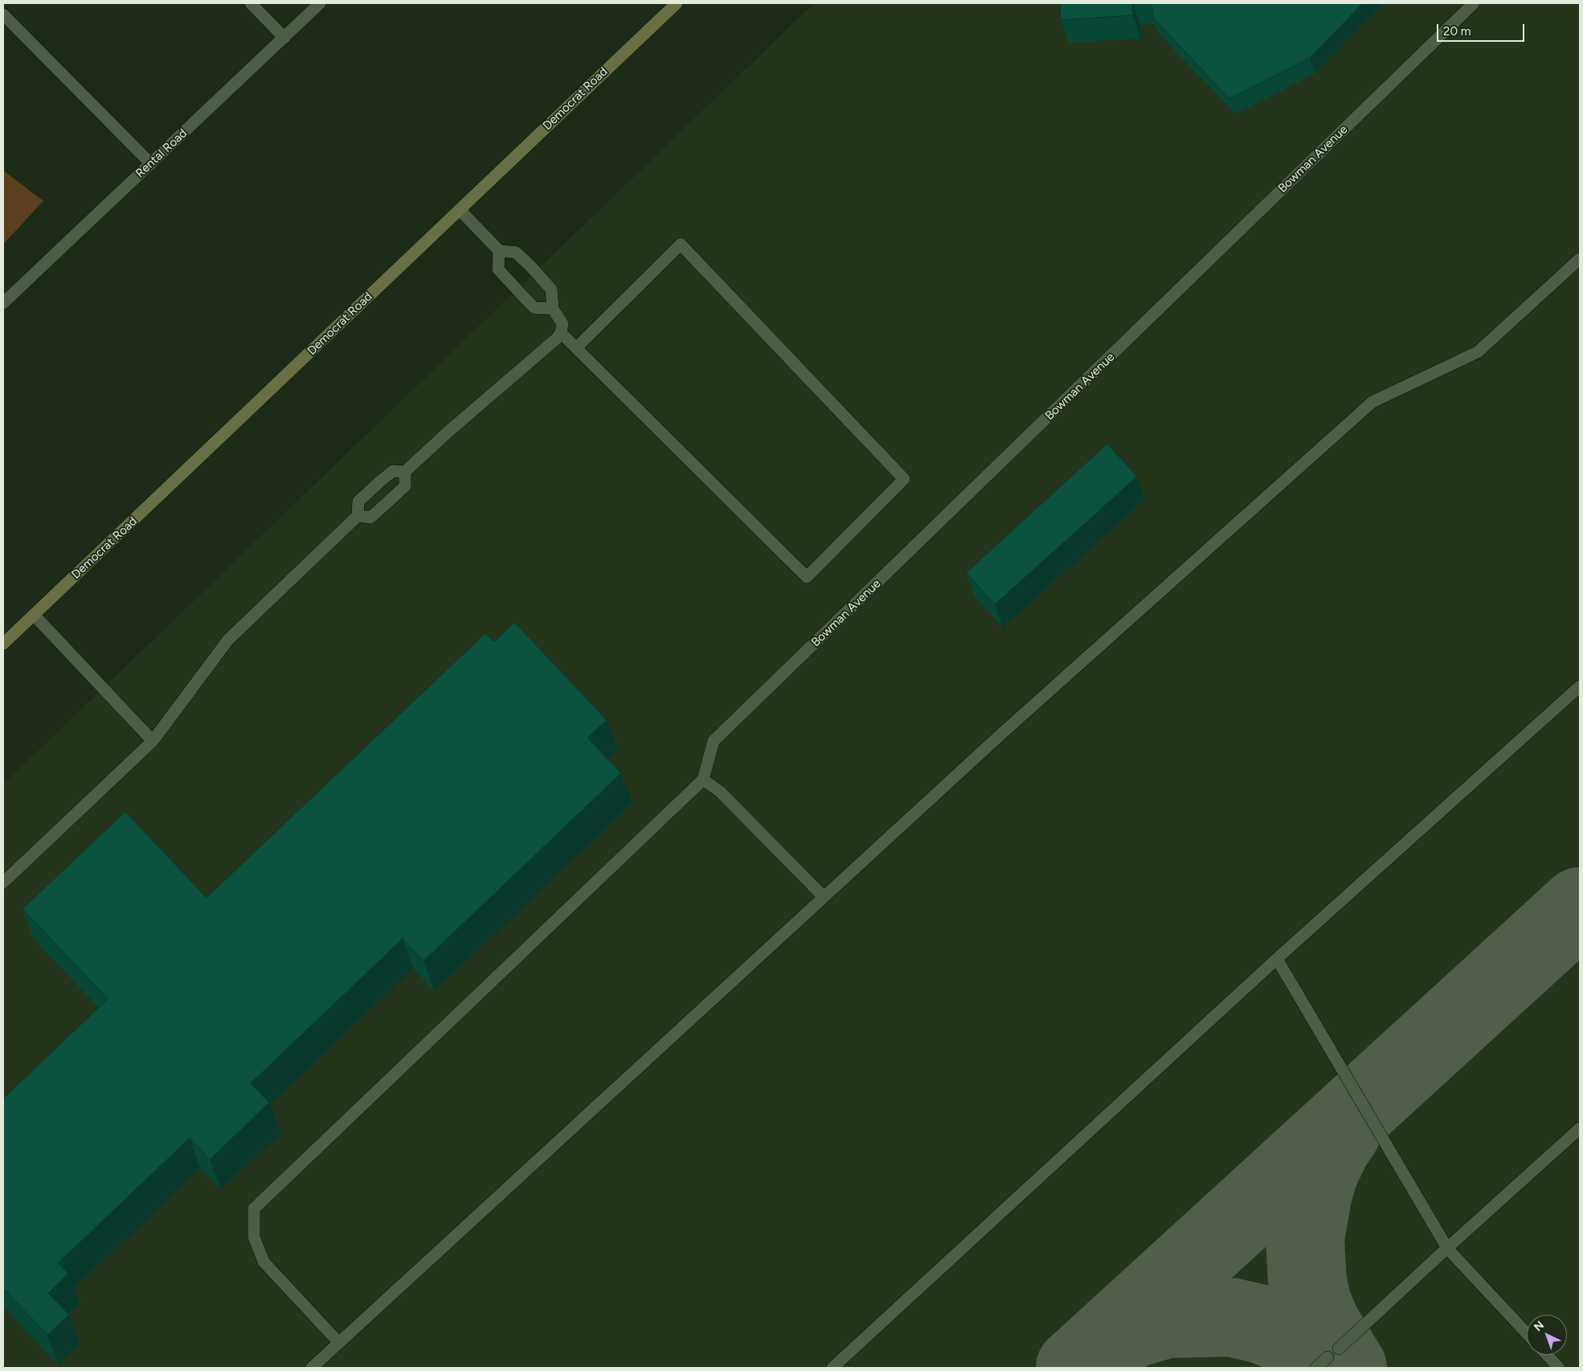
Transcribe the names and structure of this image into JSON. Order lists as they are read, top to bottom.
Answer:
{
  "streets": {
    "main road": ["Democrat Road"],
    "street": ["Rental Road", "Bowman Avenue"]
  },
  "scale_bar": "20 m",
  "north": "top left"
}
